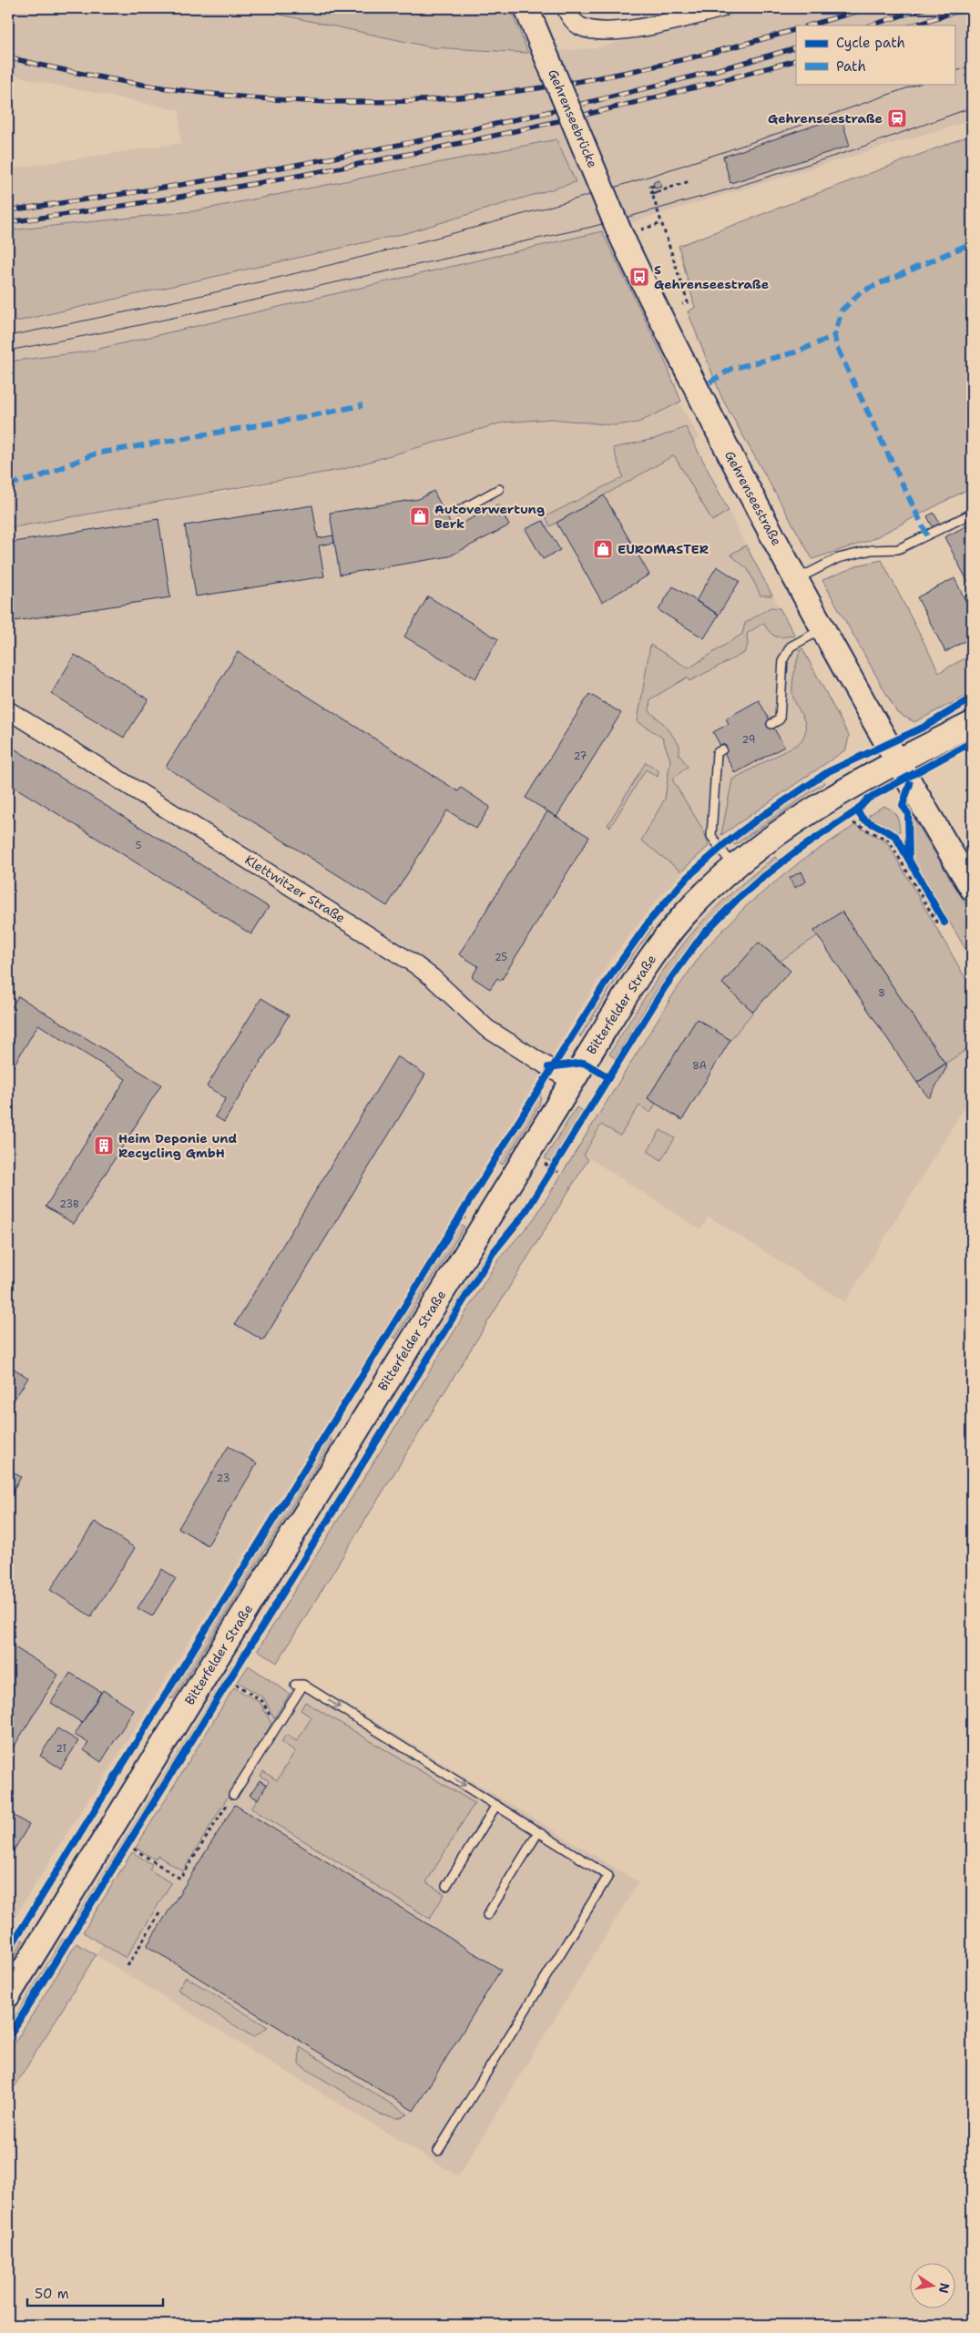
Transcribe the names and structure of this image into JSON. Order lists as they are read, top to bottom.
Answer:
{
  "streets": {
    "main road": ["Gehrenseebrücke", "Gehrenseestraße", "Bitterfelder Straße"],
    "street": ["Klettwitzer Straße"]
  },
  "crossings": [
    ["Gehrenseebrücke", "Gehrenseestraße"],
    ["Gehrenseestraße", "Bitterfelder Straße"],
    ["Klettwitzer Straße", "Bitterfelder Straße"]
  ],
  "places": {
    "station": ["Gehrenseestraße"],
    "bus stop": ["S Gehrenseestraße"],
    "shop": ["Autoverwertung Berk", "EUROMASTER"],
    "building": ["Heim Deponie und Recycling GmbH"]
  },
  "house_numbers": [
    "29",
    "27",
    "5",
    "25",
    "8",
    "8A",
    "23B",
    "23",
    "21"
  ],
  "legend": ["Cycle path", "Path"],
  "scale_bar": "50 m",
  "north": "right"
}
